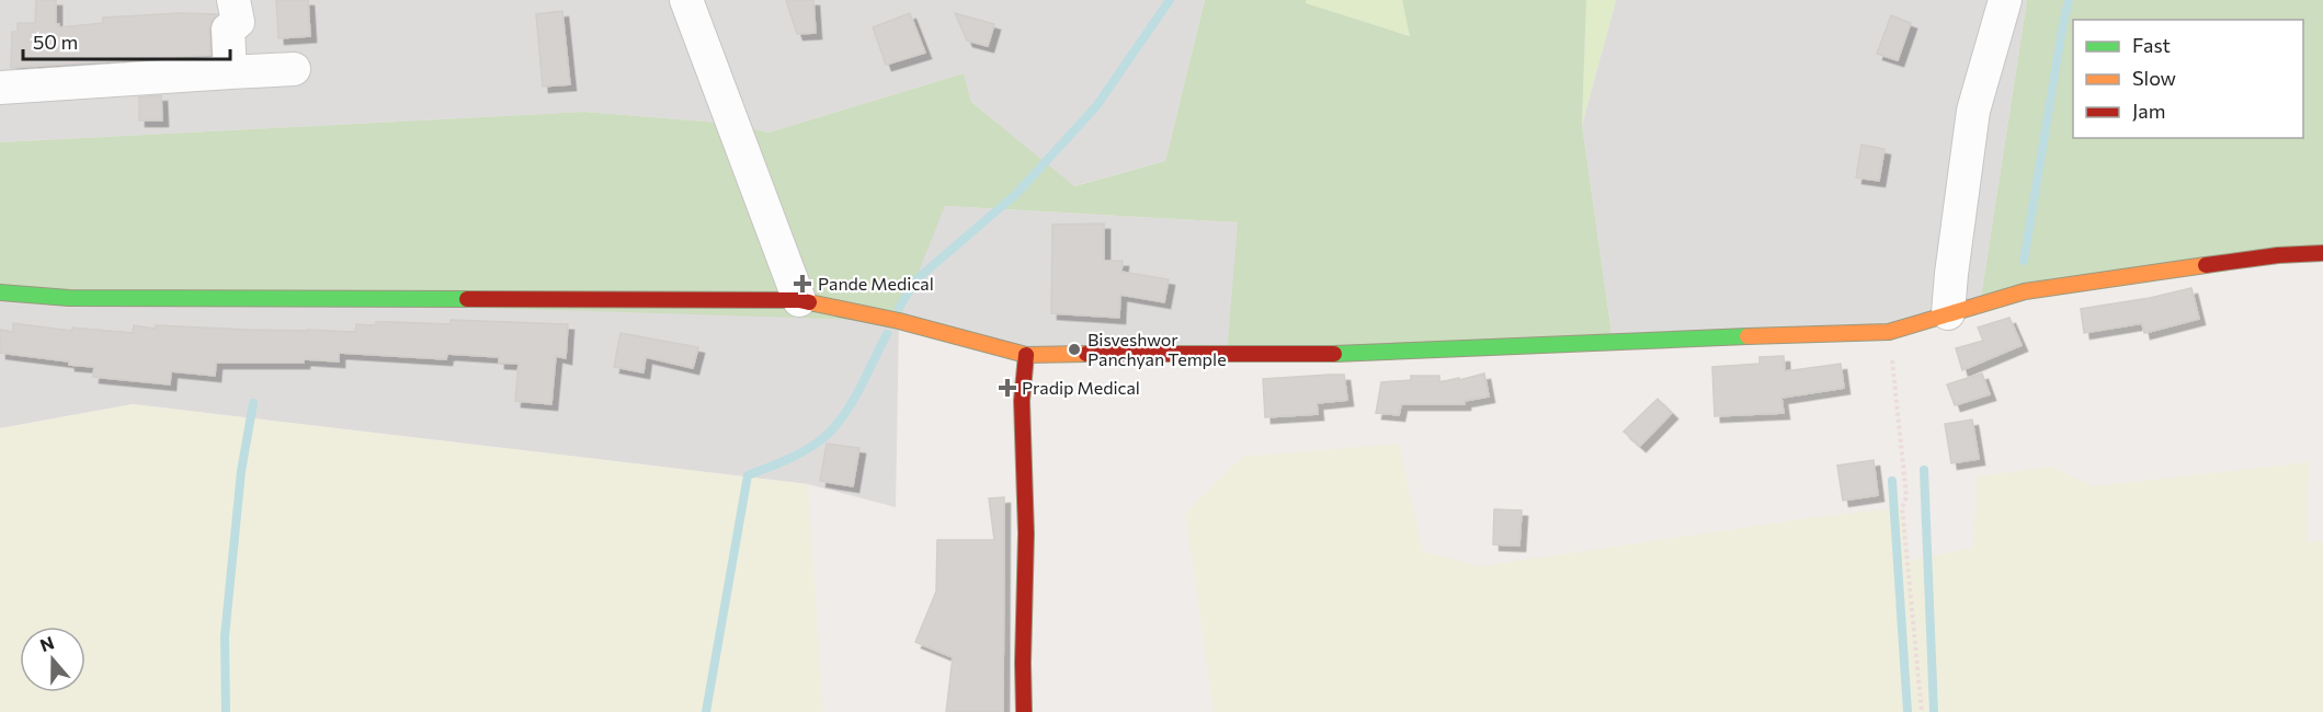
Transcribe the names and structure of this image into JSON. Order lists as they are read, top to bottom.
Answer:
{
  "places": {
    "health": ["Pande Medical", "Pradip Medical"],
    "other": ["Bisveshwor Panchyan Temple"]
  },
  "legend": ["Fast", "Slow", "Jam"],
  "scale_bar": "50 m",
  "north": "top"
}
